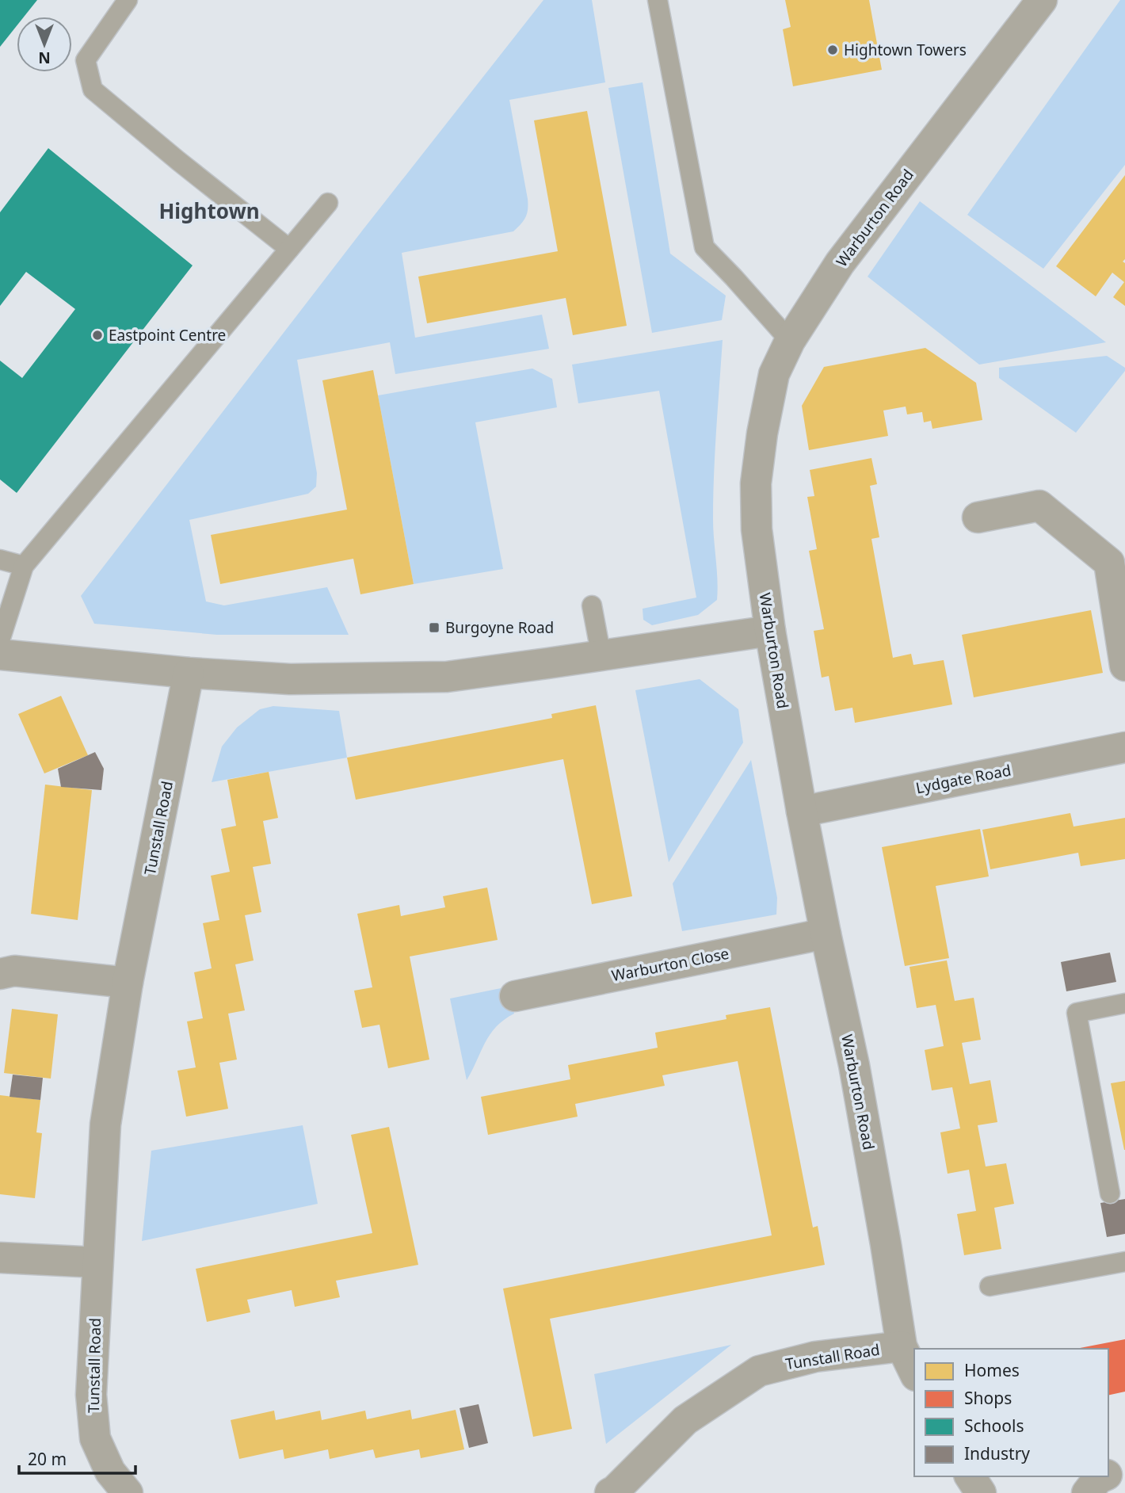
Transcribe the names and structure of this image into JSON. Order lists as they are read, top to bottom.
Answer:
{
  "streets": {
    "street": [
      "Warburton Road",
      "Lydgate Road",
      "Tunstall Road",
      "Warburton Close"
    ]
  },
  "crossings": [
    ["Warburton Road", "Lydgate Road"],
    ["Warburton Road", "Tunstall Road"],
    ["Warburton Road", "Warburton Close"]
  ],
  "districts": ["Hightown"],
  "places": {
    "other": ["Hightown Towers", "Eastpoint Centre"],
    "transit": ["Burgoyne Road"]
  },
  "legend": [
    "Homes",
    "Shops",
    "Schools",
    "Industry"
  ],
  "scale_bar": "20 m",
  "north": "bottom"
}
